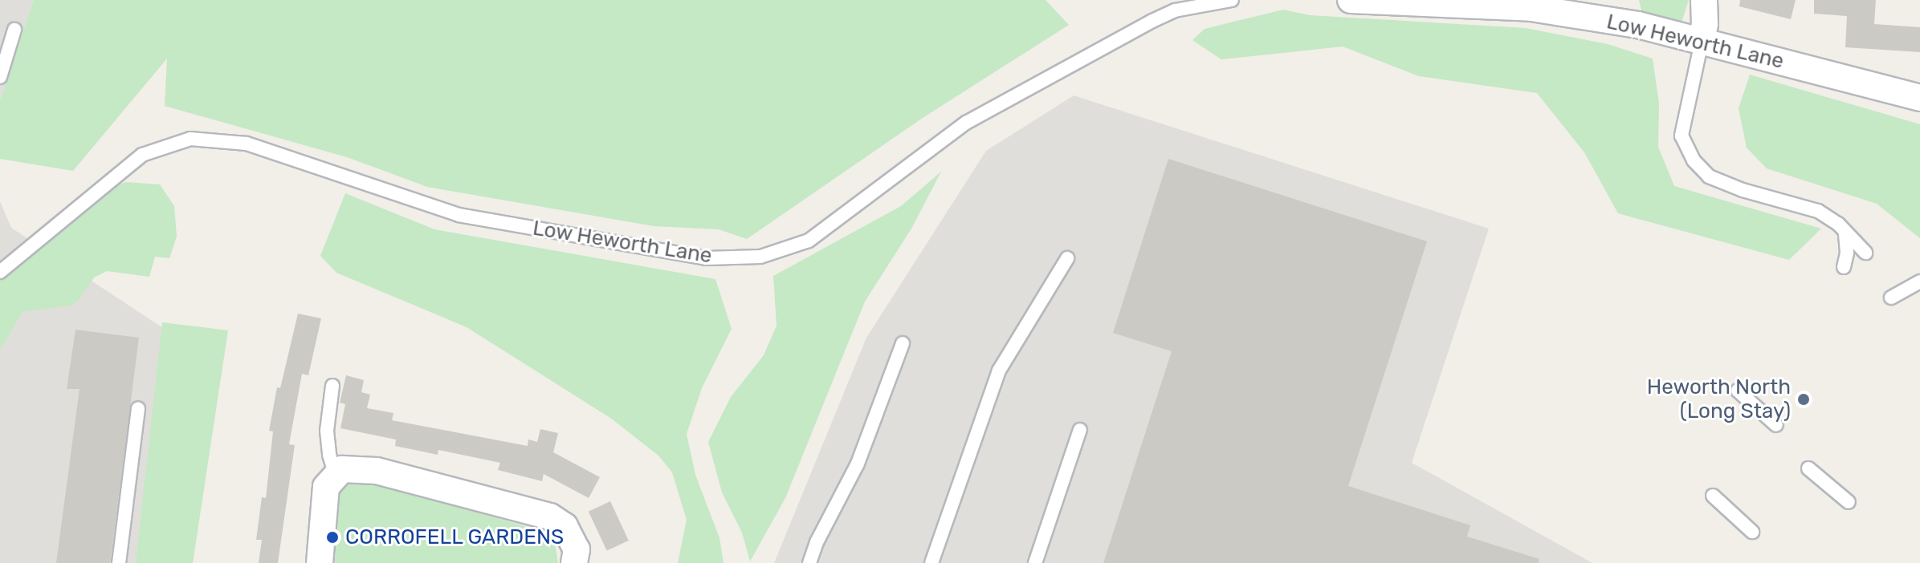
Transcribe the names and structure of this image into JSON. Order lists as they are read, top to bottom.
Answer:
{
  "streets": {
    "street": ["Low Heworth Lane"]
  },
  "places": ["Heworth North (Long Stay)", "CORROFELL GARDENS"]
}
